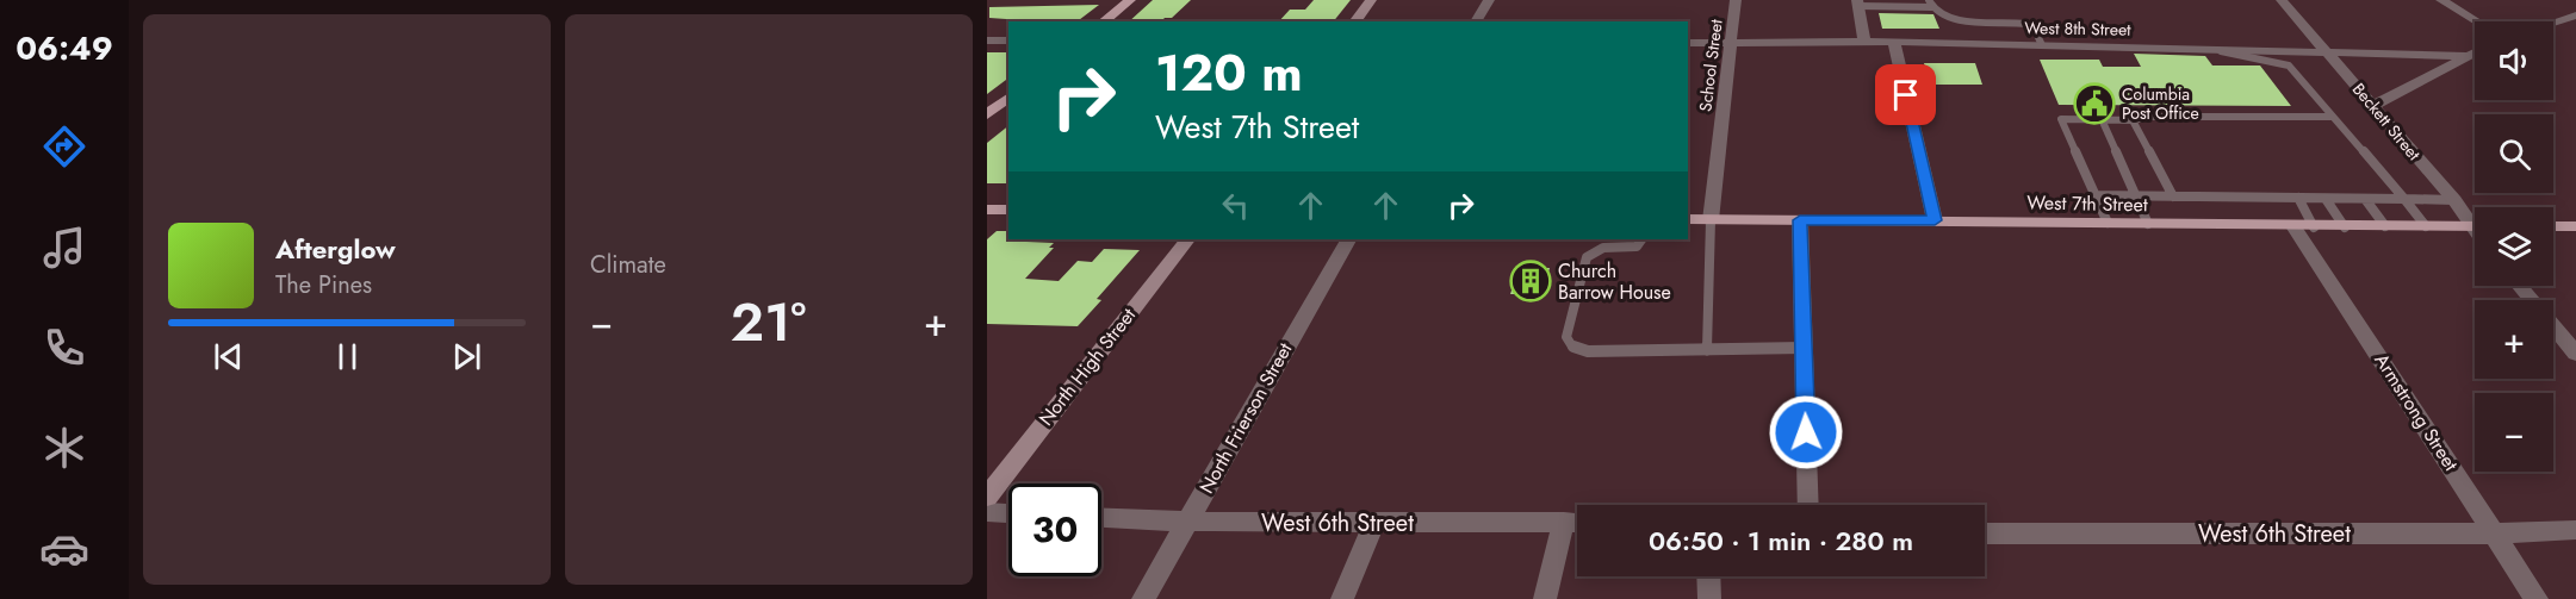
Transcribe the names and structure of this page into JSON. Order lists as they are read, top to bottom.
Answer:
{
  "streets": {
    "main road": ["West 7th Street"],
    "street": [
      "West 8th Street",
      "School Street",
      "Beckett Street",
      "North High Street",
      "Armstrong Street",
      "North Frierson Street",
      "West 6th Street"
    ]
  },
  "crossings": [
    ["West 8th Street", "School Street"],
    ["West 8th Street", "Beckett Street"],
    ["School Street", "West 7th Street"],
    ["West 7th Street", "Armstrong Street"],
    ["Armstrong Street", "West 6th Street"],
    ["North Frierson Street", "West 6th Street"]
  ],
  "places": {
    "public building": ["Columbia Post Office"],
    "building": ["Church Barrow House"]
  },
  "page": {
    "tabs": "06:49",
    "tile": "Climate",
    "map_buttons": ["+", "−"],
    "turn": ["120 m", "West 7th Street"],
    "song": ["Afterglow", "The Pines"],
    "heat": ["−", "21°", "+"],
    "limit": "30",
    "trip": "06:50 · 1 min · 280 m"
  }
}
